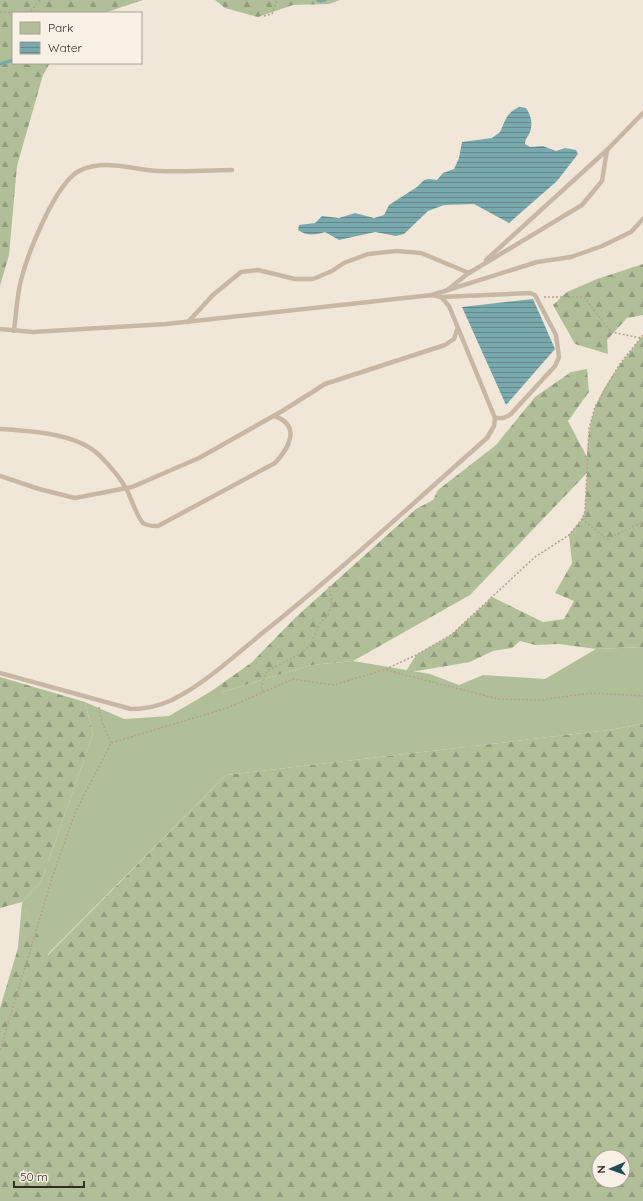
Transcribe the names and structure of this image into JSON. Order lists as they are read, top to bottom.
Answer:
{
  "legend": ["Park", "Water"],
  "scale_bar": "50 m",
  "north": "left"
}
